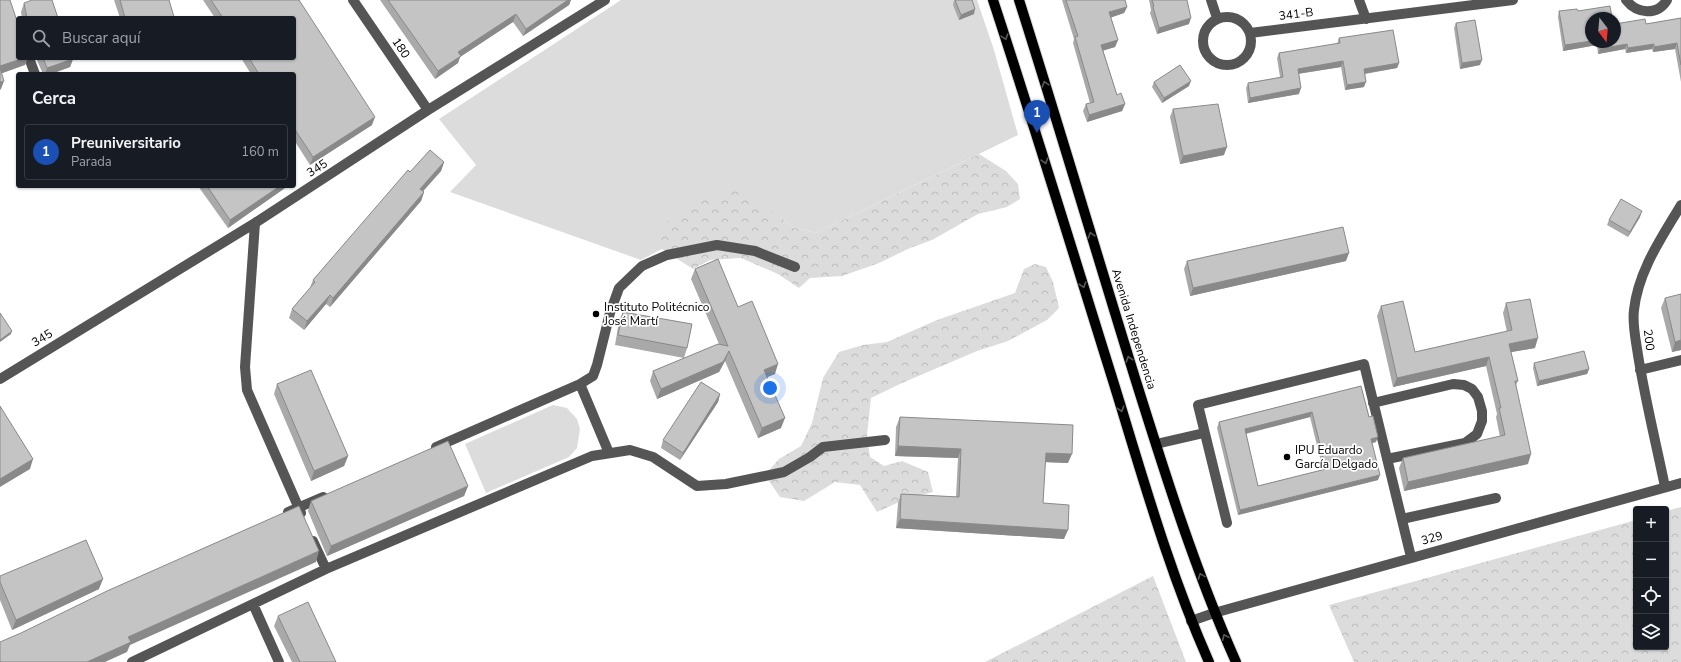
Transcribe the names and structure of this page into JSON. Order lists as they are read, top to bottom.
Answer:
{
  "streets": {
    "main road": ["Avenida Independencia"],
    "street": [
      "341-B",
      "180",
      "345",
      "200",
      "329"
    ]
  },
  "crossings": [
    ["180", "345"],
    ["Avenida Independencia", "329"],
    ["200", "329"]
  ],
  "places": ["Instituto Politécnico José Martí", "IPU Eduardo García Delgado"],
  "north": "bottom",
  "page": {
    "search": "Buscar aquí",
    "heading": "Cerca",
    "pins": "1",
    "list": [
      {
        "mark": "1",
        "name": "Preuniversitario",
        "note": "Parada",
        "value": "160 m"
      }
    ],
    "map_buttons": ["+", "−"]
  }
}
